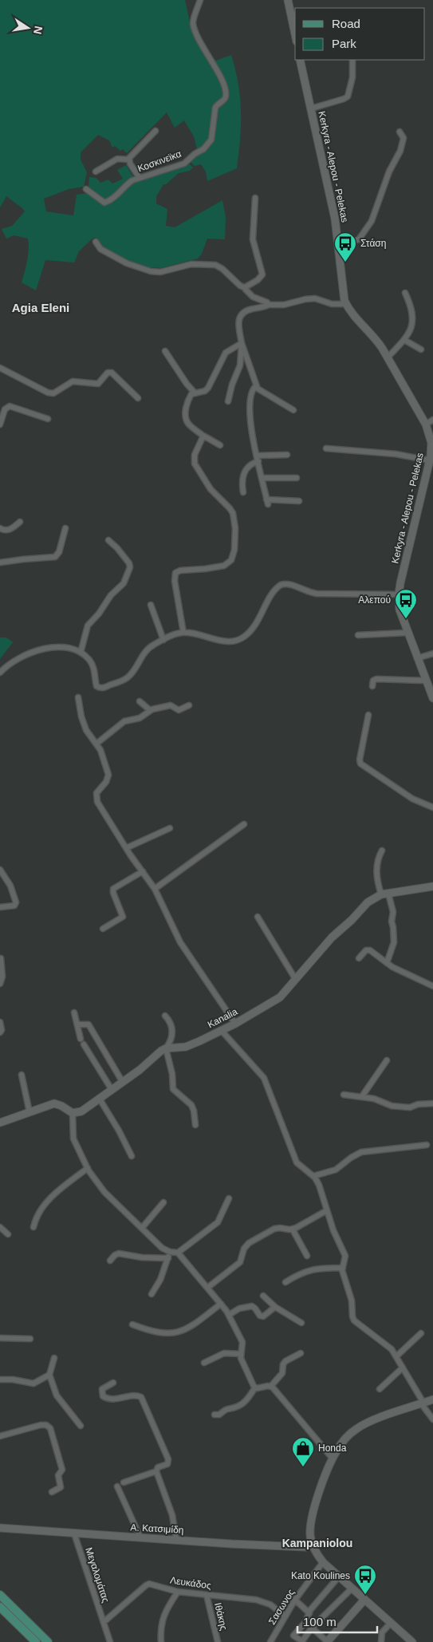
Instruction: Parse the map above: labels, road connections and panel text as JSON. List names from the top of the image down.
{
  "streets": {
    "main road": ["Kerkyra - Alepou - Pelekas", "Kanalia", "Α. Κατσιμίδη"],
    "street": [
      "Κοσκινεϊκα",
      "Μεγαλομάτας",
      "Λευκάδος",
      "Σασωνος",
      "Ιθάκης"
    ]
  },
  "crossings": [
    ["Α. Κατσιμίδη", "Μεγαλομάτας"],
    ["Μεγαλομάτας", "Λευκάδος"],
    ["Λευκάδος", "Σασωνος"],
    ["Λευκάδος", "Ιθάκης"]
  ],
  "districts": ["Agia Eleni", "Kampaniolou"],
  "places": {
    "bus stop": ["Στάση", "Αλεπού", "Kato Koulines"],
    "shop": ["Honda"]
  },
  "legend": ["Road", "Park"],
  "scale_bar": "100 m",
  "north": "right"
}
